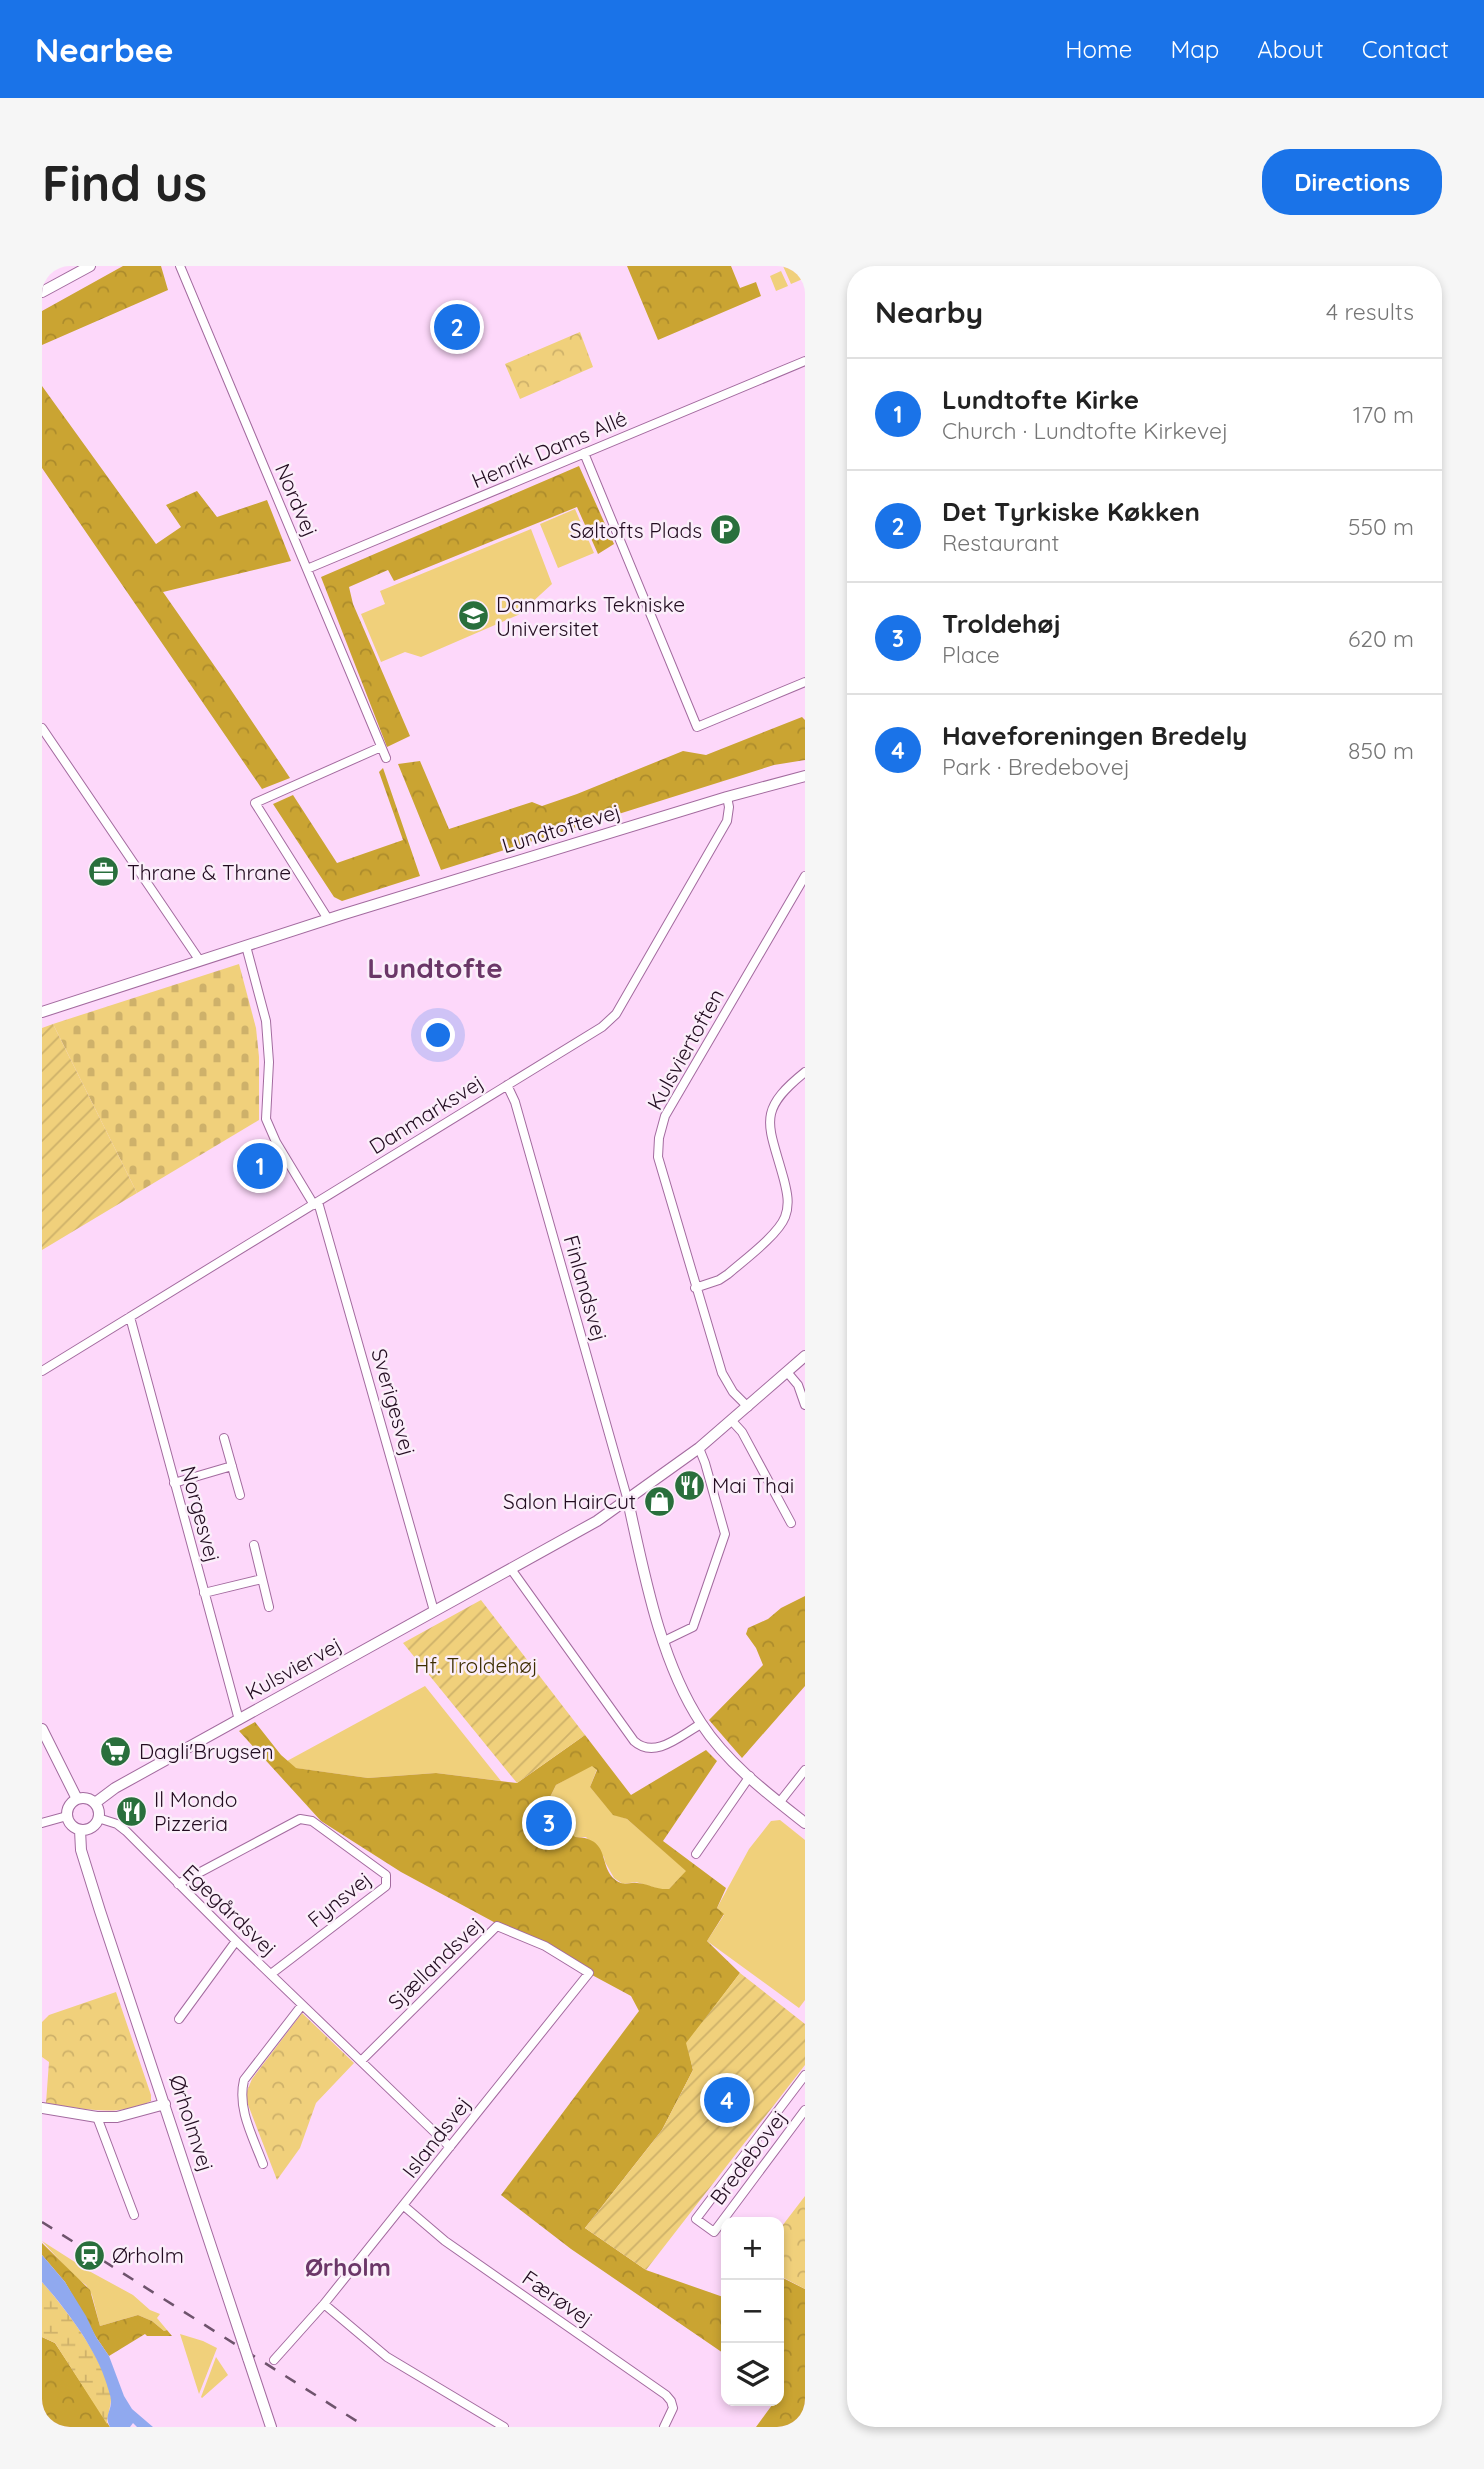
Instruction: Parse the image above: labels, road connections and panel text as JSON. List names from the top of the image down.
{
  "streets": {
    "street": [
      "Henrik Dams Allé",
      "Nordvej",
      "Lundtoftevej",
      "Kulsviertoften",
      "Danmarksvej",
      "Finlandsvej",
      "Sverigesvej",
      "Norgesvej",
      "Kulsviervej",
      "Fynsvej",
      "Egegårdsvej",
      "Sjællandsvej",
      "Ørholmvej",
      "Islandsvej",
      "Bredebovej",
      "Færøvej"
    ]
  },
  "crossings": [
    ["Henrik Dams Allé", "Nordvej"],
    ["Lundtoftevej", "Danmarksvej"],
    ["Lundtoftevej", "Sverigesvej"],
    ["Kulsviertoften", "Kulsviervej"],
    ["Danmarksvej", "Finlandsvej"],
    ["Danmarksvej", "Sverigesvej"],
    ["Danmarksvej", "Norgesvej"],
    ["Finlandsvej", "Kulsviervej"],
    ["Sverigesvej", "Kulsviervej"],
    ["Norgesvej", "Kulsviervej"],
    ["Kulsviervej", "Egegårdsvej"],
    ["Kulsviervej", "Ørholmvej"],
    ["Fynsvej", "Egegårdsvej"],
    ["Egegårdsvej", "Sjællandsvej"],
    ["Egegårdsvej", "Ørholmvej"],
    ["Egegårdsvej", "Islandsvej"],
    ["Sjællandsvej", "Islandsvej"],
    ["Islandsvej", "Færøvej"]
  ],
  "districts": ["Lundtofte", "Ørholm"],
  "parks": ["Hf. Troldehøj"],
  "places": {
    "parking": ["Søltofts Plads"],
    "school or university": ["Danmarks Tekniske Universitet"],
    "office": ["Thrane & Thrane"],
    "restaurant": ["Mai Thai", "Il Mondo Pizzeria"],
    "shop": ["Salon HairCut"],
    "supermarket": ["Dagli'Brugsen"],
    "station": ["Ørholm"]
  },
  "page": {
    "header": "Nearbee",
    "nav": [
      "Home",
      "Map",
      "About",
      "Contact"
    ],
    "buttons": "Directions",
    "title": "Find us",
    "heading": ["Nearby", "4 results"],
    "pins": [
      "2",
      "1",
      "3",
      "4"
    ],
    "list": [
      {
        "mark": "1",
        "name": "Lundtofte Kirke",
        "note": "Church · Lundtofte Kirkevej",
        "value": "170 m"
      },
      {
        "mark": "2",
        "name": "Det Tyrkiske Køkken",
        "note": "Restaurant",
        "value": "550 m"
      },
      {
        "mark": "3",
        "name": "Troldehøj",
        "note": "Place",
        "value": "620 m"
      },
      {
        "mark": "4",
        "name": "Haveforeningen Bredely",
        "note": "Park · Bredebovej",
        "value": "850 m"
      }
    ],
    "map_buttons": ["+", "−"]
  }
}
